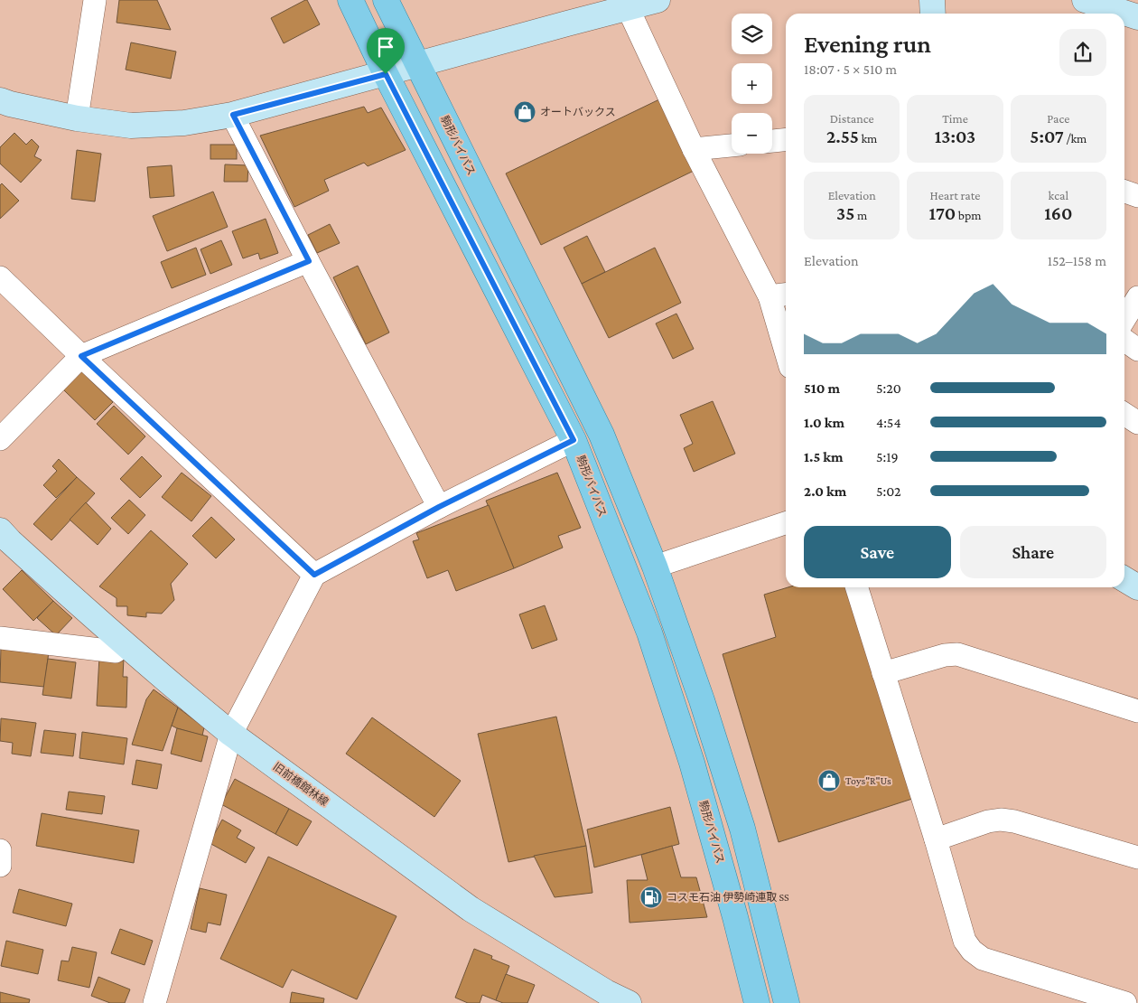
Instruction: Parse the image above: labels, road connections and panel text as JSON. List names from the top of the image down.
{
  "streets": {
    "main road": ["駒形バイパス"],
    "street": ["旧前橋館林線"]
  },
  "places": {
    "shop": ["オートバックス", "Toys\"R\"Us"],
    "fuel station": ["コスモ石油 伊勢崎連取 SS"]
  },
  "page": {
    "map_buttons": ["+", "−"],
    "heading": ["Evening run", "18:07 · 5 × 510 m"],
    "stats": [
      ["Distance", "2.55 km"],
      ["Time", "13:03"],
      ["Pace", "5:07 /km"],
      ["Elevation", "35 m"],
      ["Heart rate", "170 bpm"],
      ["kcal", "160"]
    ],
    "chart": ["Elevation", "152–158 m"],
    "list": [
      {
        "name": "510 m",
        "note": "5:20"
      },
      {
        "name": "1.0 km",
        "note": "4:54"
      },
      {
        "name": "1.5 km",
        "note": "5:19"
      },
      {
        "name": "2.0 km",
        "note": "5:02"
      }
    ],
    "buttons": ["Save", "Share"]
  }
}
